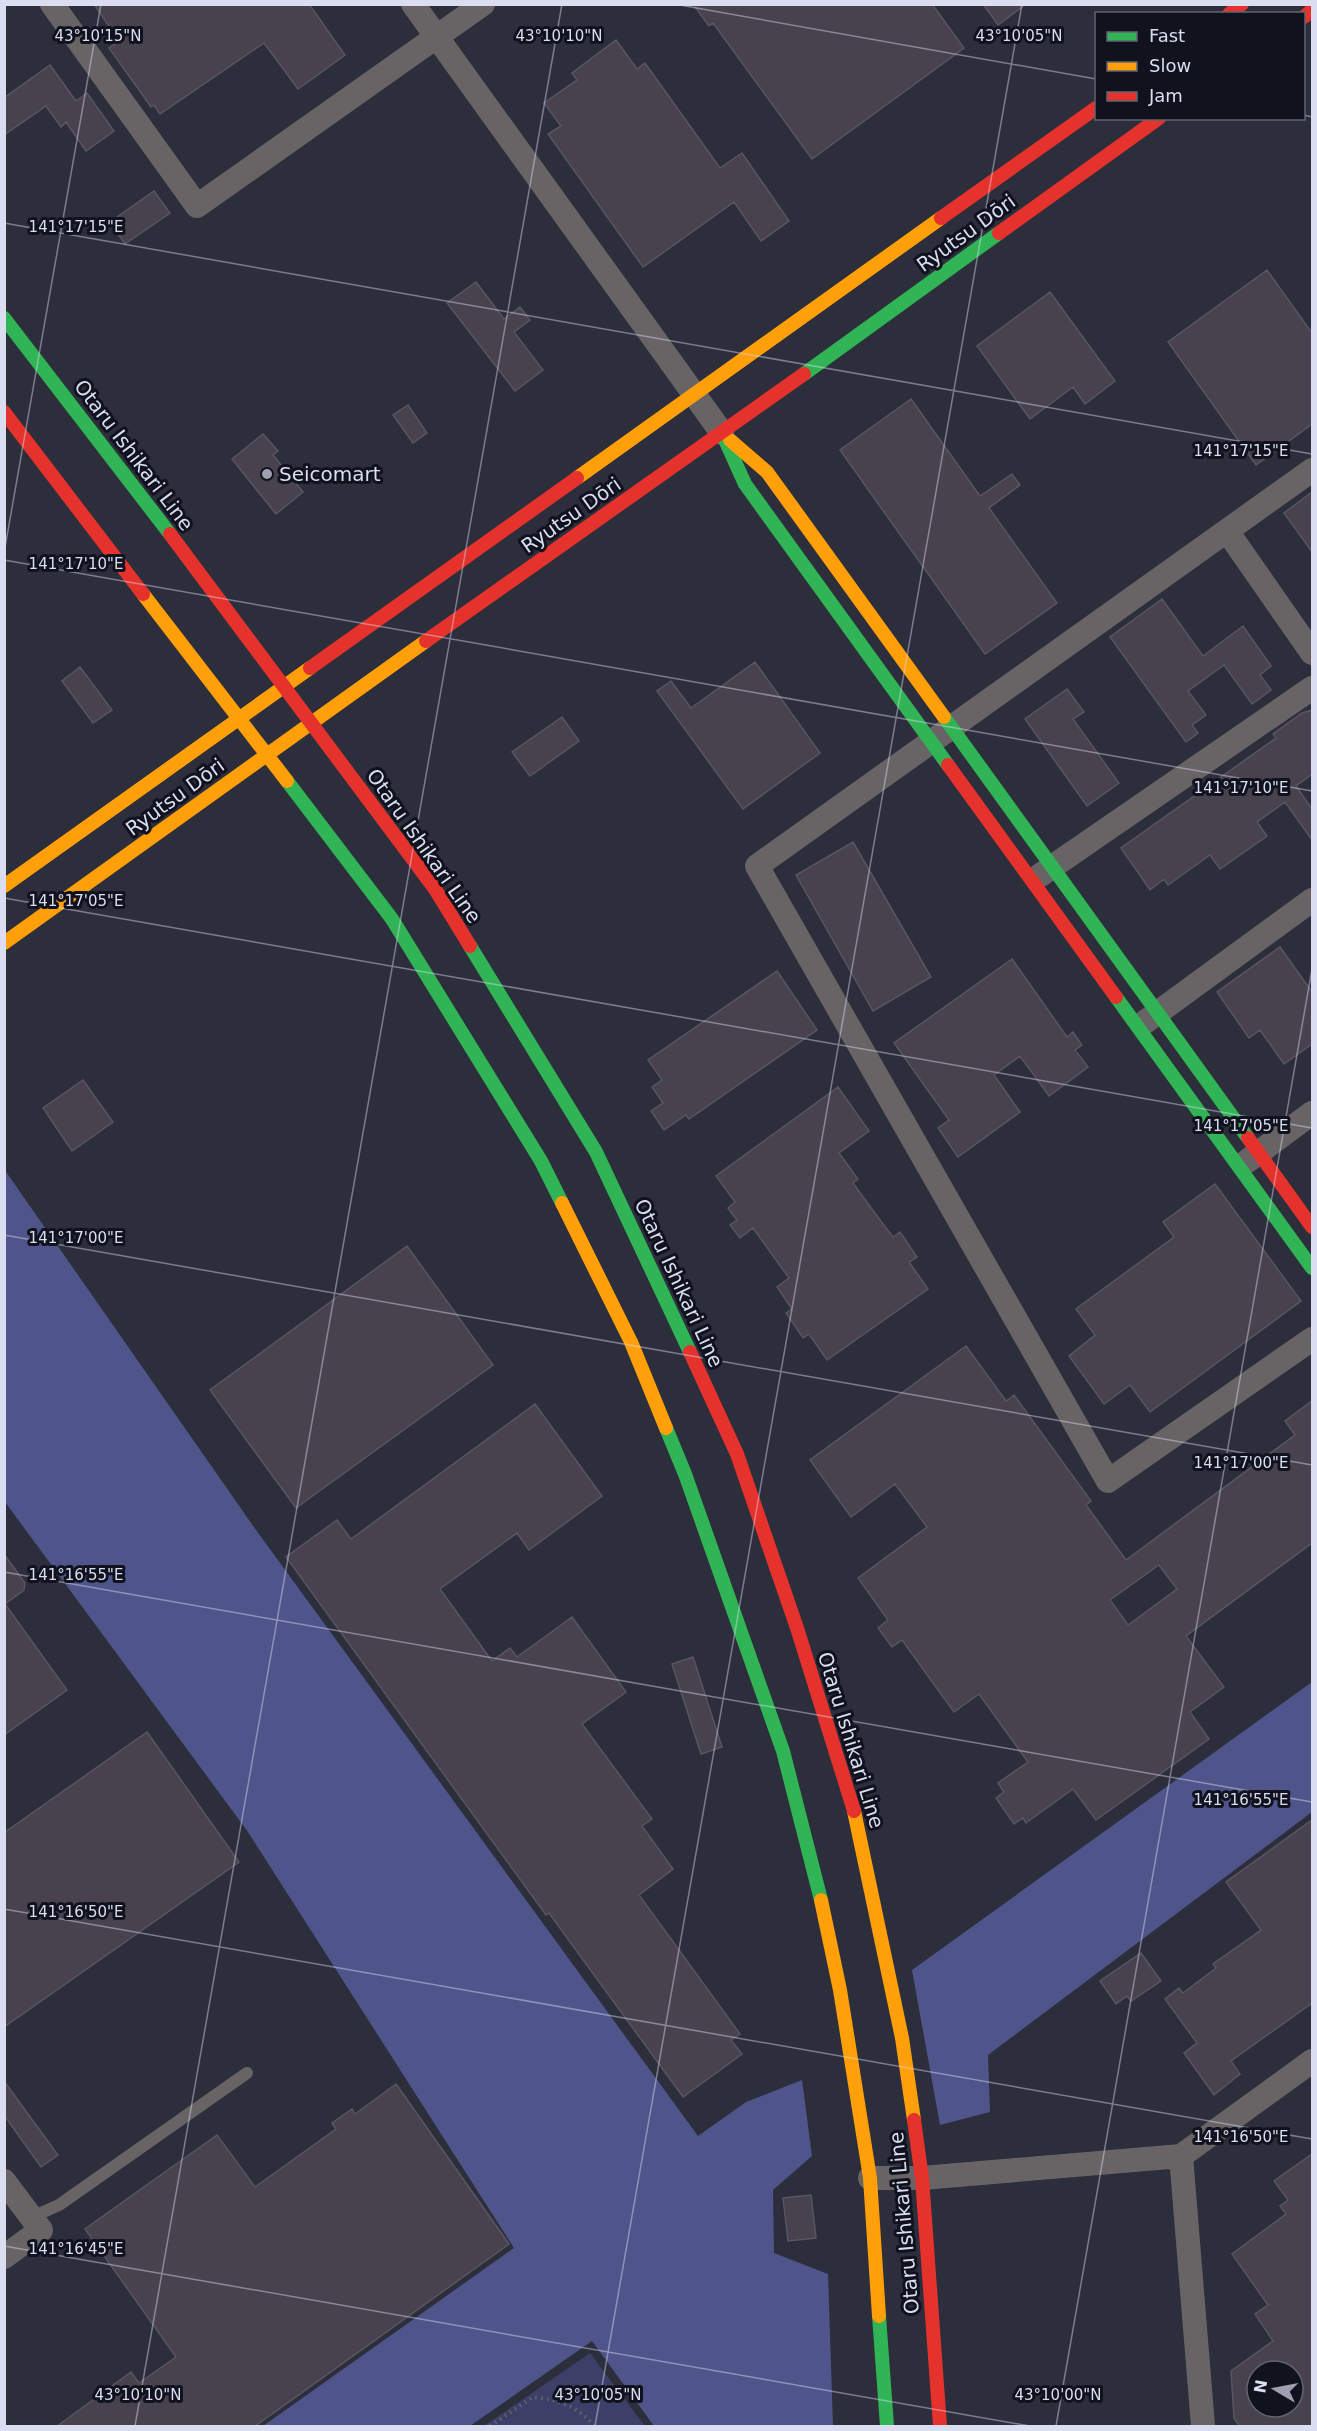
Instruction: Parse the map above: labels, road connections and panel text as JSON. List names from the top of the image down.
{
  "streets": {
    "street": ["Ryutsu Dōri", "Otaru Ishikari Line"]
  },
  "crossings": [
    ["Ryutsu Dōri", "Otaru Ishikari Line"]
  ],
  "places": ["Seicomart"],
  "legend": ["Fast", "Slow", "Jam"],
  "north": "left",
  "coordinates": [
    "43°10'15\"N",
    "43°10'10\"N",
    "43°10'05\"N",
    "141°17'15\"E",
    "141°17'10\"E",
    "141°17'05\"E",
    "141°17'00\"E",
    "141°16'55\"E",
    "141°16'50\"E",
    "141°16'45\"E",
    "43°10'00\"N"
  ]
}
